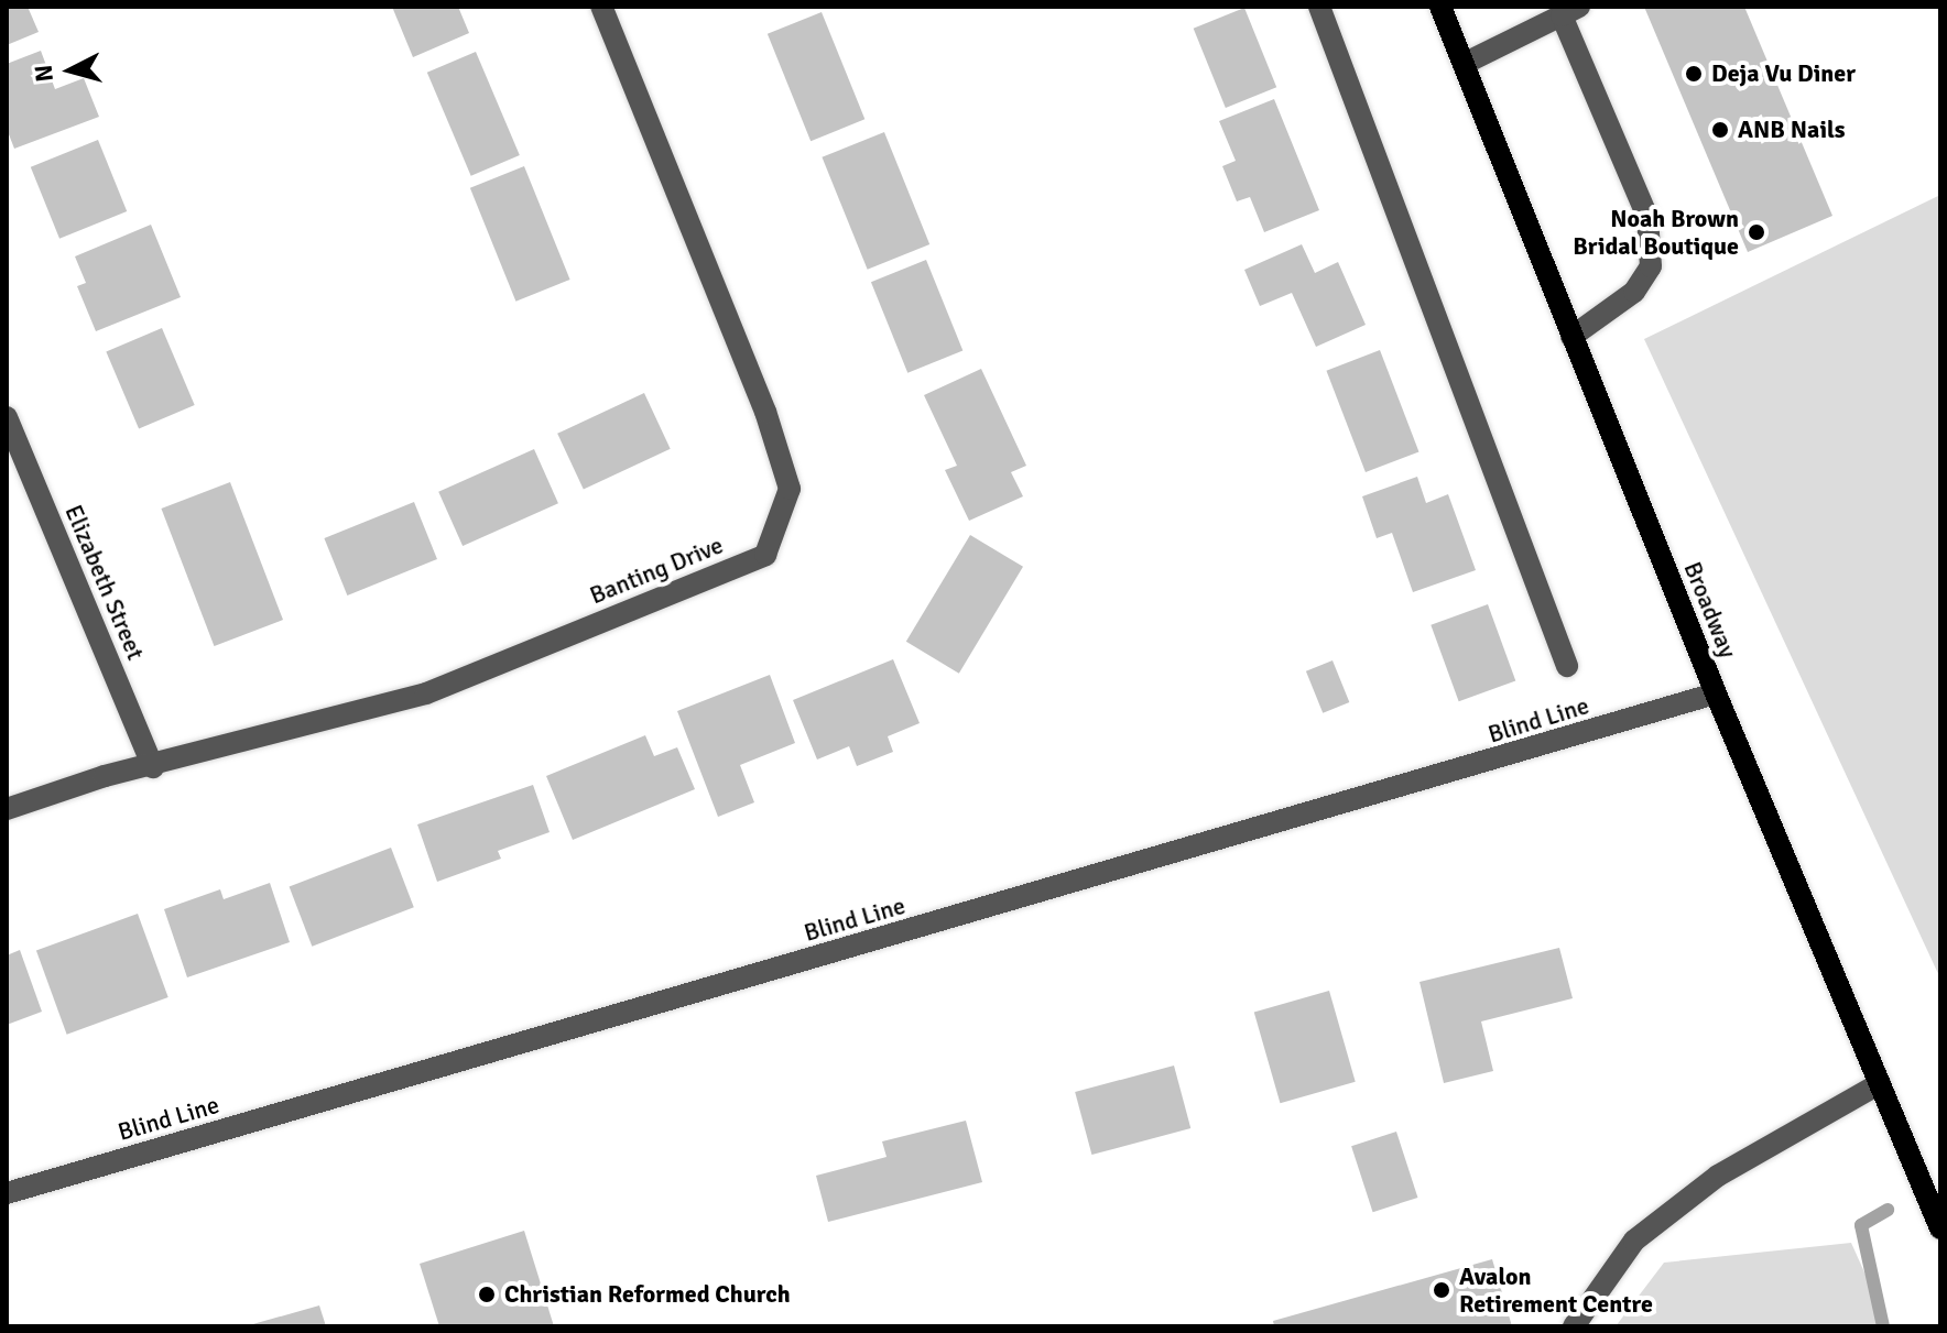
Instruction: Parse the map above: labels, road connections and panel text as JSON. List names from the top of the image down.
{
  "streets": {
    "main road": ["Broadway"],
    "street": ["Banting Drive", "Elizabeth Street", "Blind Line"]
  },
  "crossings": [
    ["Banting Drive", "Elizabeth Street"],
    ["Broadway", "Blind Line"]
  ],
  "places": [
    "Deja Vu Diner",
    "ANB Nails",
    "Noah Brown Bridal Boutique",
    "Avalon Retirement Centre",
    "Christian Reformed Church"
  ],
  "north": "left"
}
